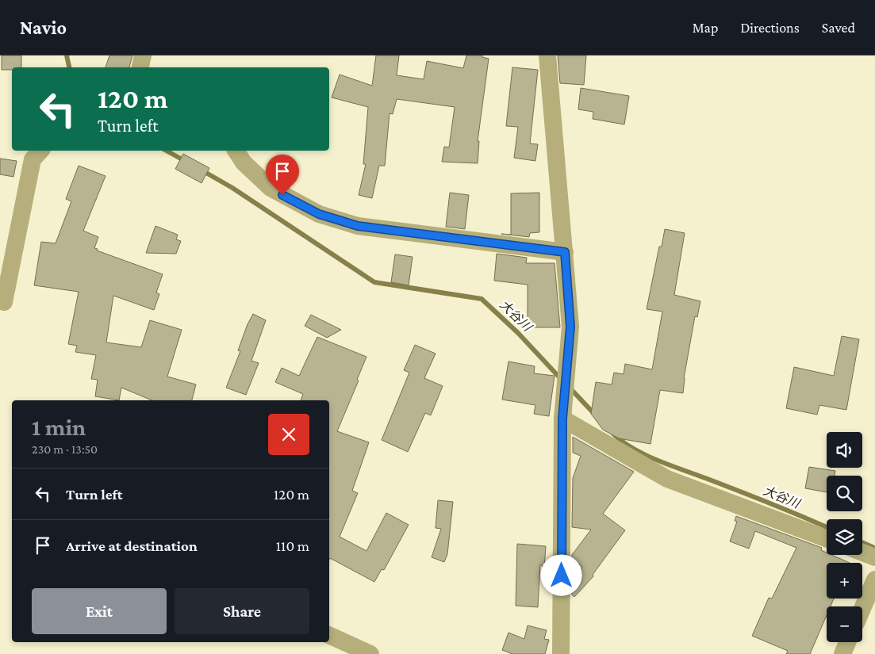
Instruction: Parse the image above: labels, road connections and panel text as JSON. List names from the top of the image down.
{
  "water": ["大谷川"],
  "page": {
    "header": "Navio",
    "nav": ["Map", "Directions", "Saved"],
    "turn": ["120 m", "Turn left"],
    "heading": ["1 min", "230 m · 13:50"],
    "map_buttons": ["+", "−"],
    "list": [
      {
        "name": "Turn left",
        "value": "120 m"
      },
      {
        "name": "Arrive at destination",
        "value": "110 m"
      }
    ],
    "buttons": ["Exit", "Share"]
  }
}
